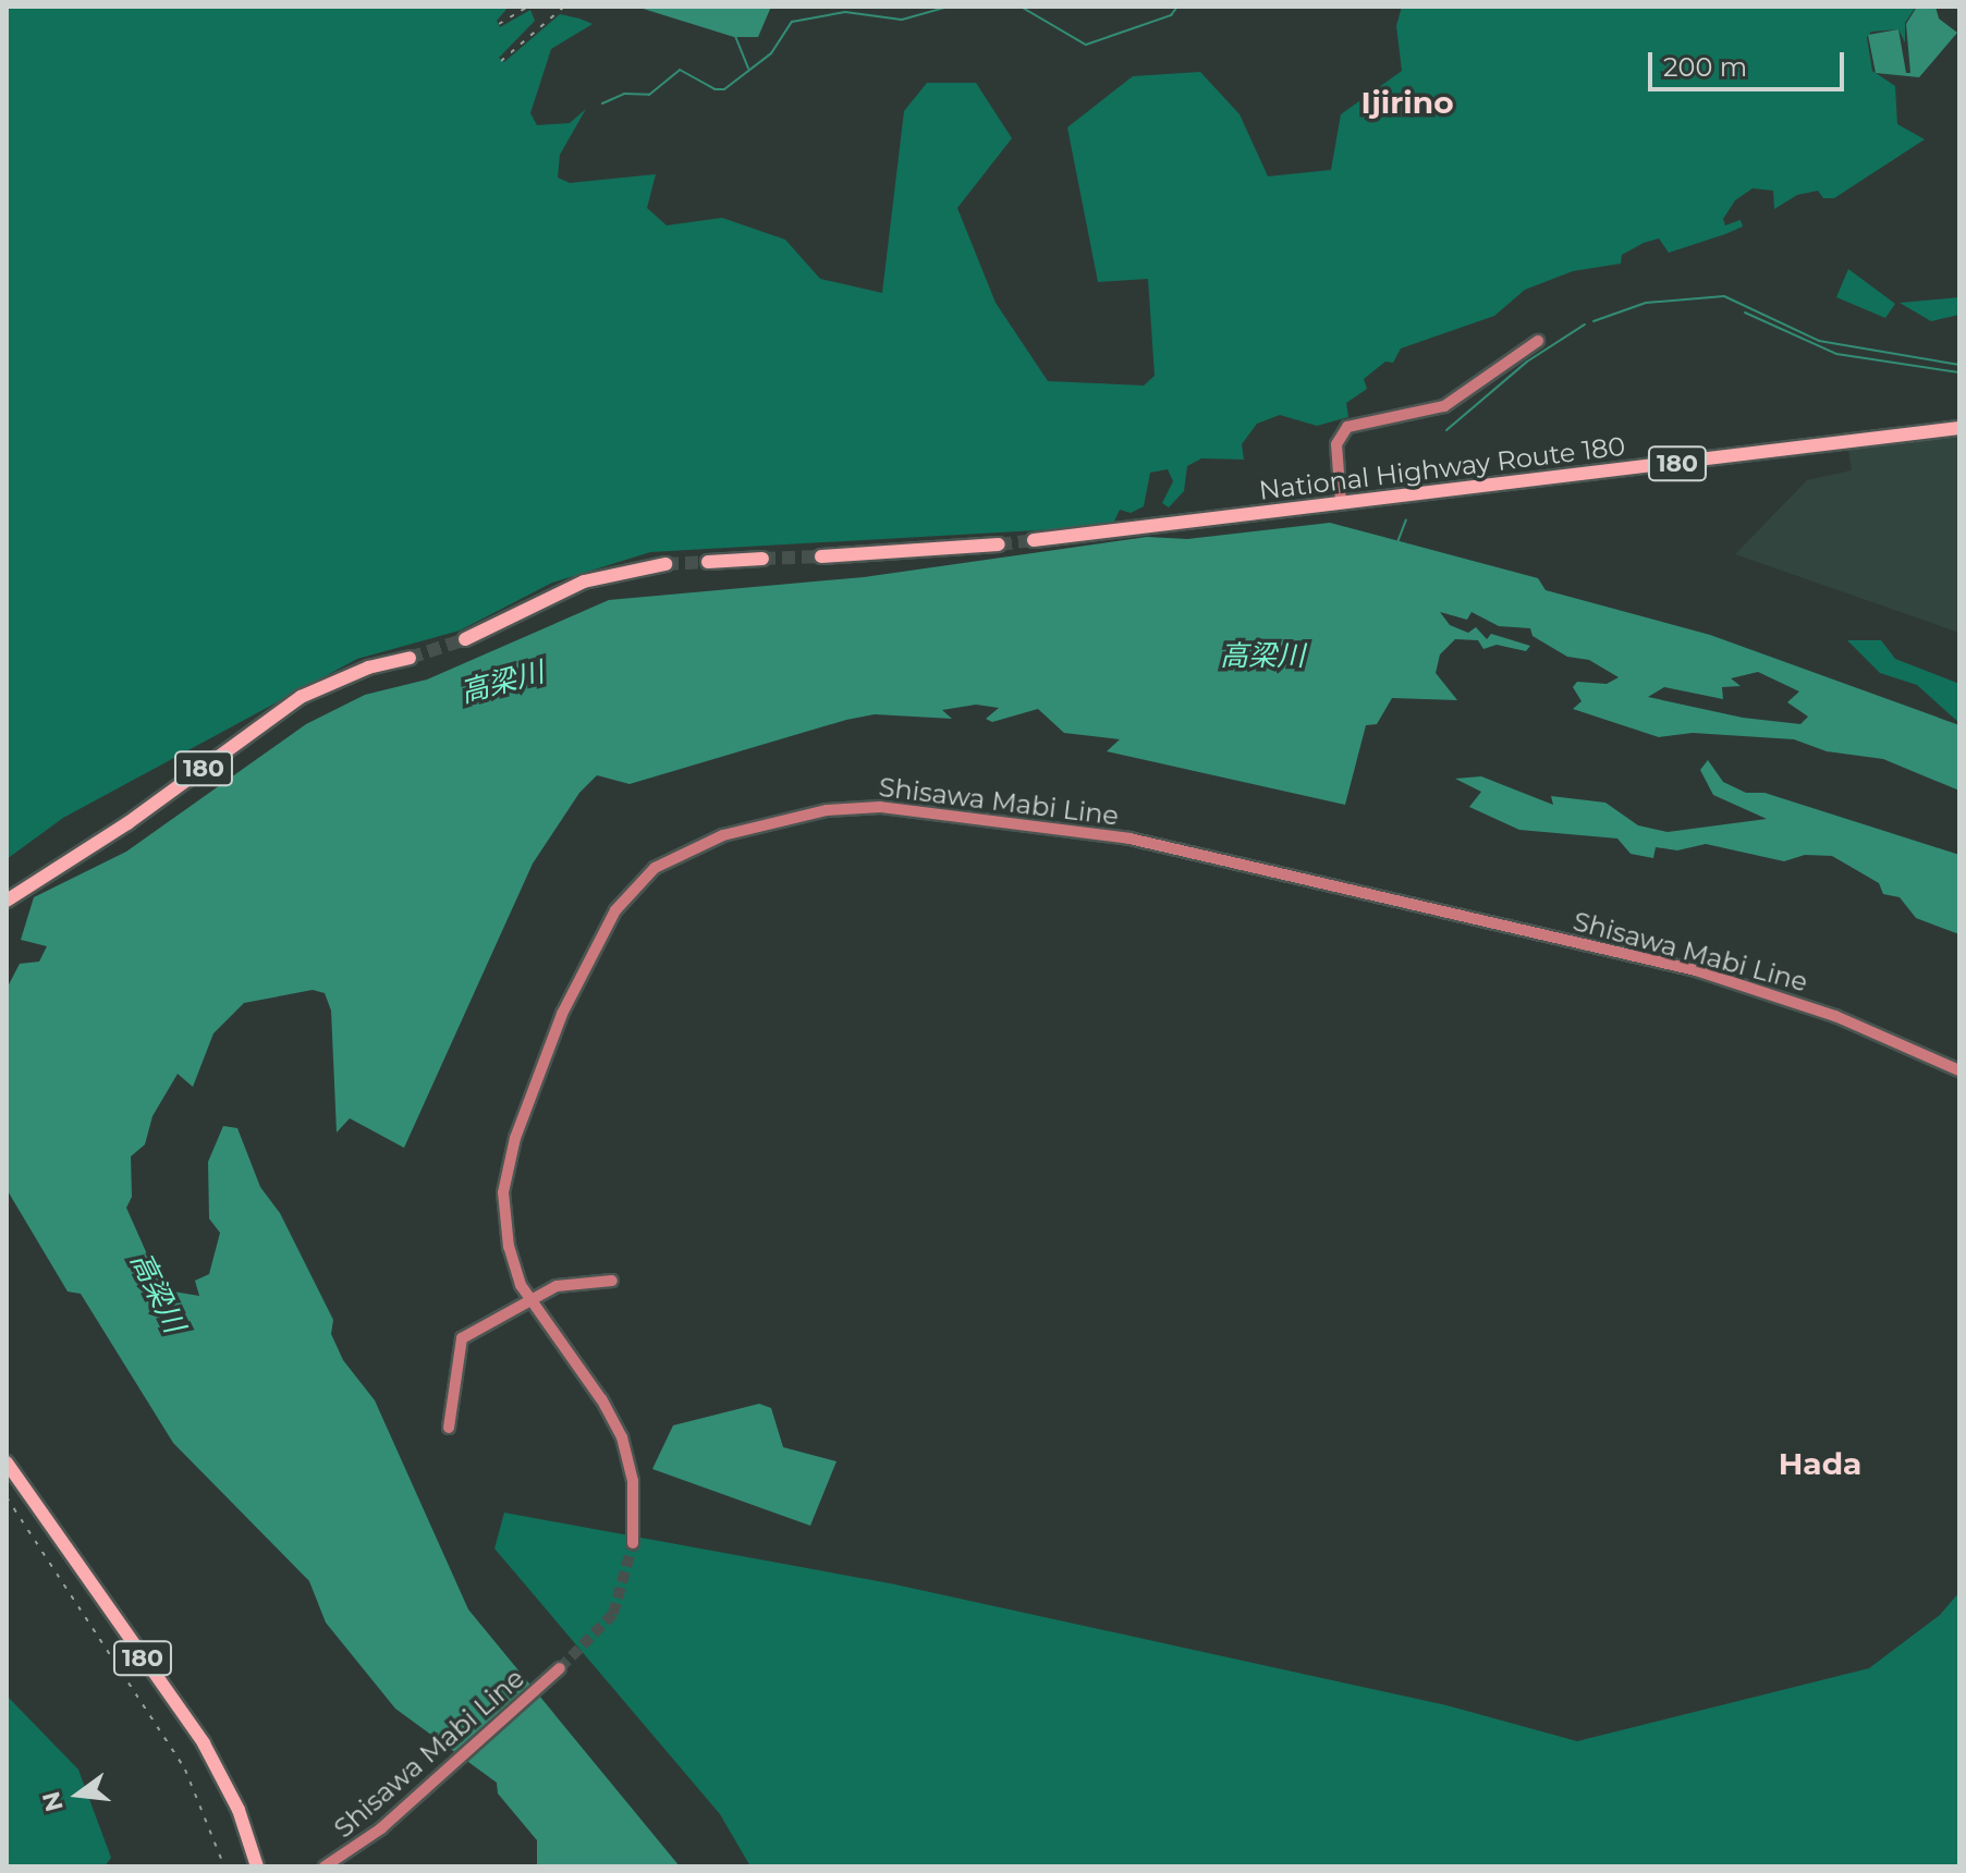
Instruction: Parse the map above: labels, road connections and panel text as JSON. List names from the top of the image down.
{
  "streets": {
    "highway": ["180", "National Highway Route 180"],
    "main road": ["Shisawa Mabi Line"]
  },
  "districts": ["Ijirino", "Hada"],
  "water": ["高梁川"],
  "scale_bar": "200 m",
  "north": "left"
}
